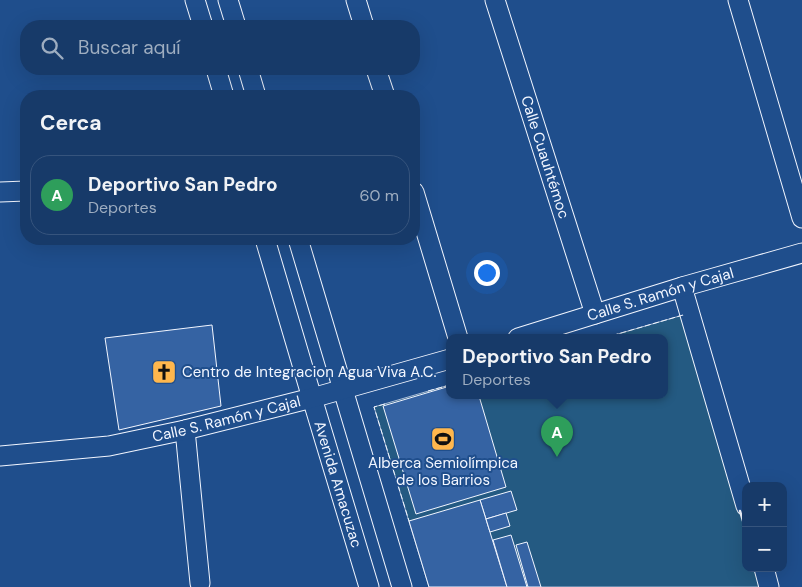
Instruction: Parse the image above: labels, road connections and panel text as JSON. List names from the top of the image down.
{
  "streets": {
    "street": ["Calle Cuauhtémoc", "Calle S. Ramón y Cajal", "Avenida Amacuzac"]
  },
  "crossings": [
    ["Calle Cuauhtémoc", "Calle S. Ramón y Cajal"],
    ["Calle S. Ramón y Cajal", "Avenida Amacuzac"]
  ],
  "places": {
    "church": ["Centro de Integracion Agua Viva A.C."],
    "sports": ["Alberca Semiolímpica de los Barrios"]
  },
  "page": {
    "search": "Buscar aquí",
    "heading": "Cerca",
    "list": [
      {
        "mark": "A",
        "name": "Deportivo San Pedro",
        "note": "Deportes",
        "value": "60 m"
      }
    ],
    "popup": ["Deportivo San Pedro", "Deportes"],
    "pins": "A",
    "map_buttons": ["+", "−"]
  }
}
